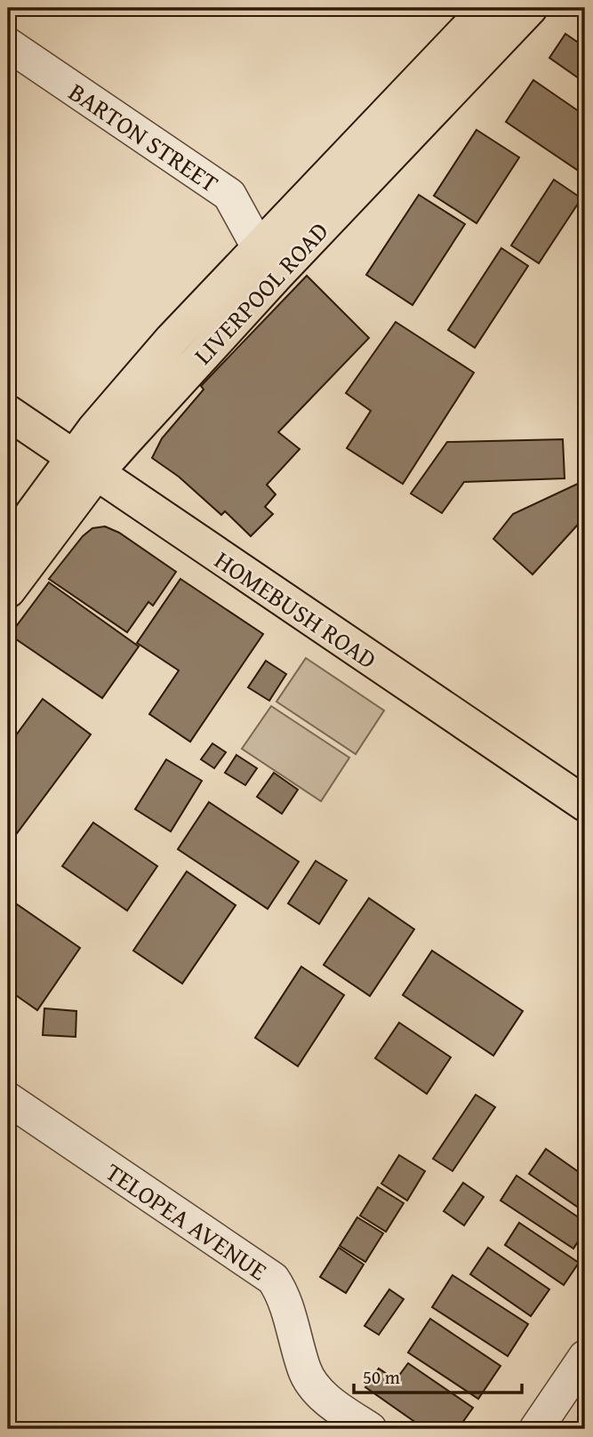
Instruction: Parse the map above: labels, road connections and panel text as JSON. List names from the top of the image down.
{
  "streets": {
    "main road": ["LIVERPOOL ROAD", "HOMEBUSH ROAD"],
    "street": ["BARTON STREET", "TELOPEA AVENUE"]
  },
  "crossings": [
    ["BARTON STREET", "LIVERPOOL ROAD"],
    ["LIVERPOOL ROAD", "HOMEBUSH ROAD"]
  ],
  "scale_bar": "50 m"
}
